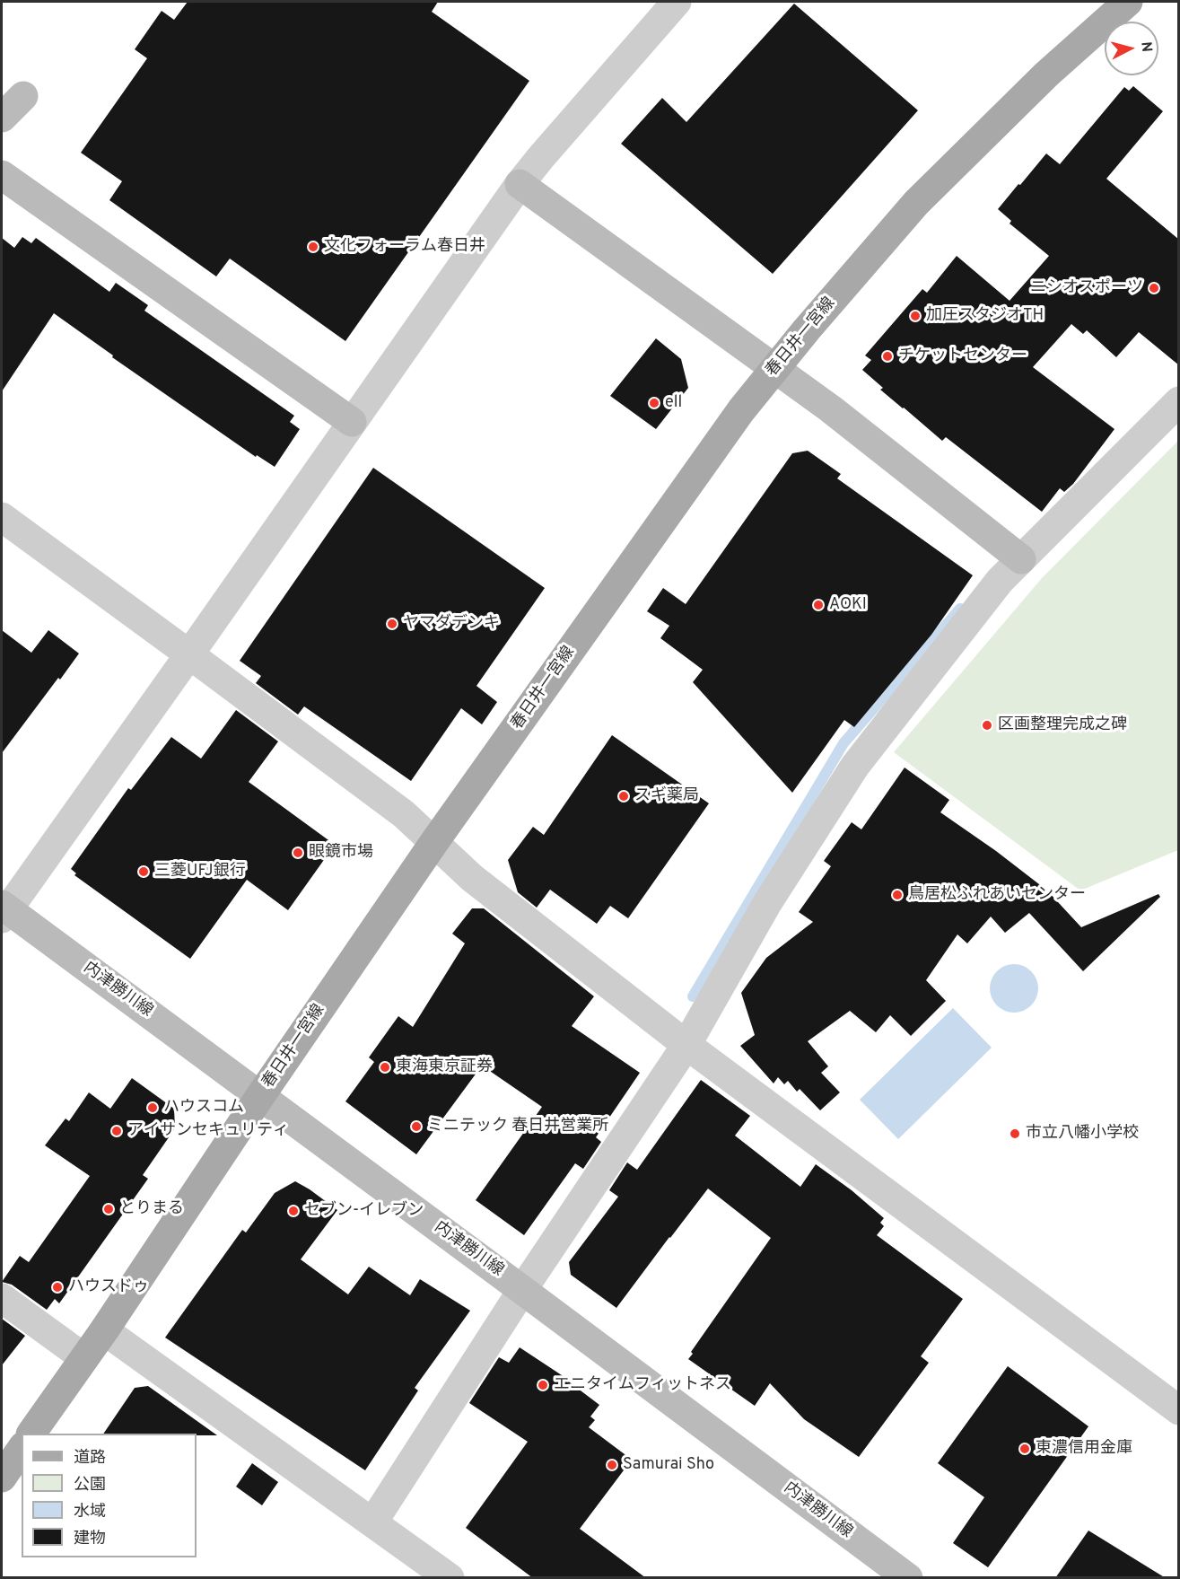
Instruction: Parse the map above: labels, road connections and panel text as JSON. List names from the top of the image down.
{
  "streets": {
    "main road": ["春日井一宮線", "内津勝川線"]
  },
  "crossings": [
    ["春日井一宮線", "内津勝川線"]
  ],
  "places": [
    "文化フォーラム春日井",
    "ニシオスポーツ",
    "加圧スタジオTH",
    "チケットセンター",
    "ell",
    "AOKI",
    "ヤマダデンキ",
    "区画整理完成之碑",
    "スギ薬局",
    "眼鏡市場",
    "三菱UFJ銀行",
    "鳥居松ふれあいセンター",
    "東海東京証券",
    "ハウスコム",
    "ミニテック 春日井営業所",
    "アイサンセキュリティ",
    "市立八幡小学校",
    "とりまる",
    "セブン-イレブン",
    "ハウスドゥ",
    "エニタイムフィットネス",
    "東濃信用金庫",
    "Samurai Sho"
  ],
  "legend": [
    "道路",
    "公園",
    "水域",
    "建物"
  ],
  "north": "right"
}
